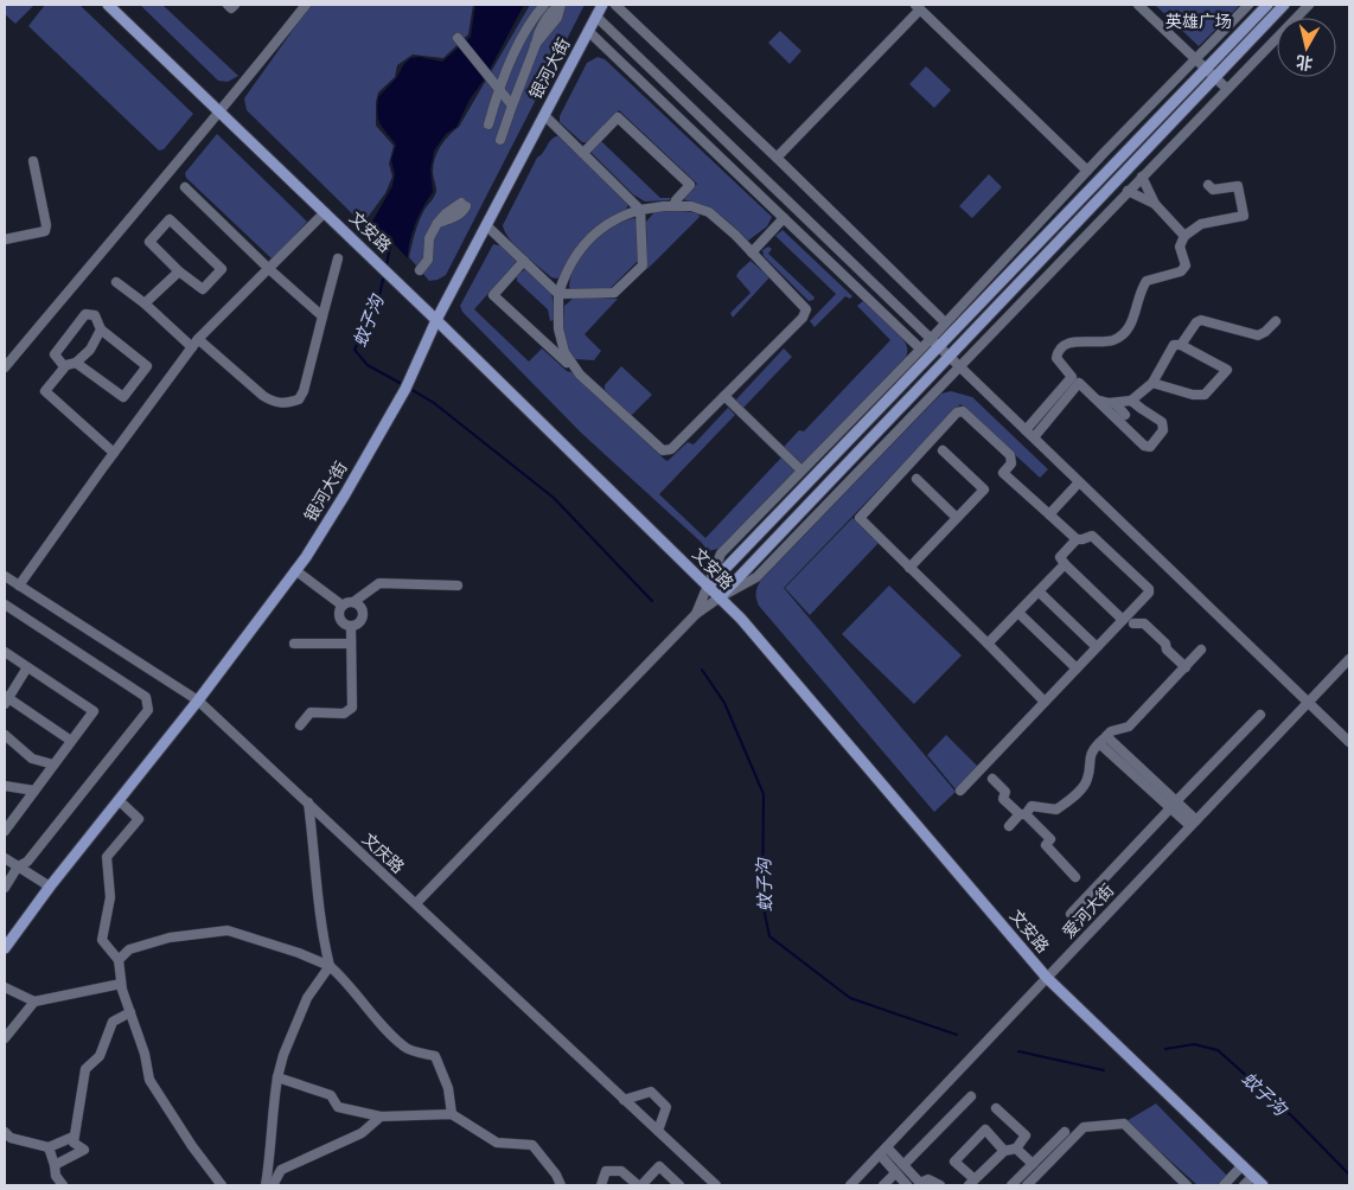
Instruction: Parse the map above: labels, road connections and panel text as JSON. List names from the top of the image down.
{
  "streets": {
    "main road": ["银河大街", "文安路"],
    "street": ["文庆路", "爱河大街"]
  },
  "crossings": [
    ["银河大街", "文安路"],
    ["银河大街", "文庆路"],
    ["文安路", "爱河大街"]
  ],
  "water": ["蚊子沟"],
  "parks": ["英雄广场"],
  "north": "bottom"
}
